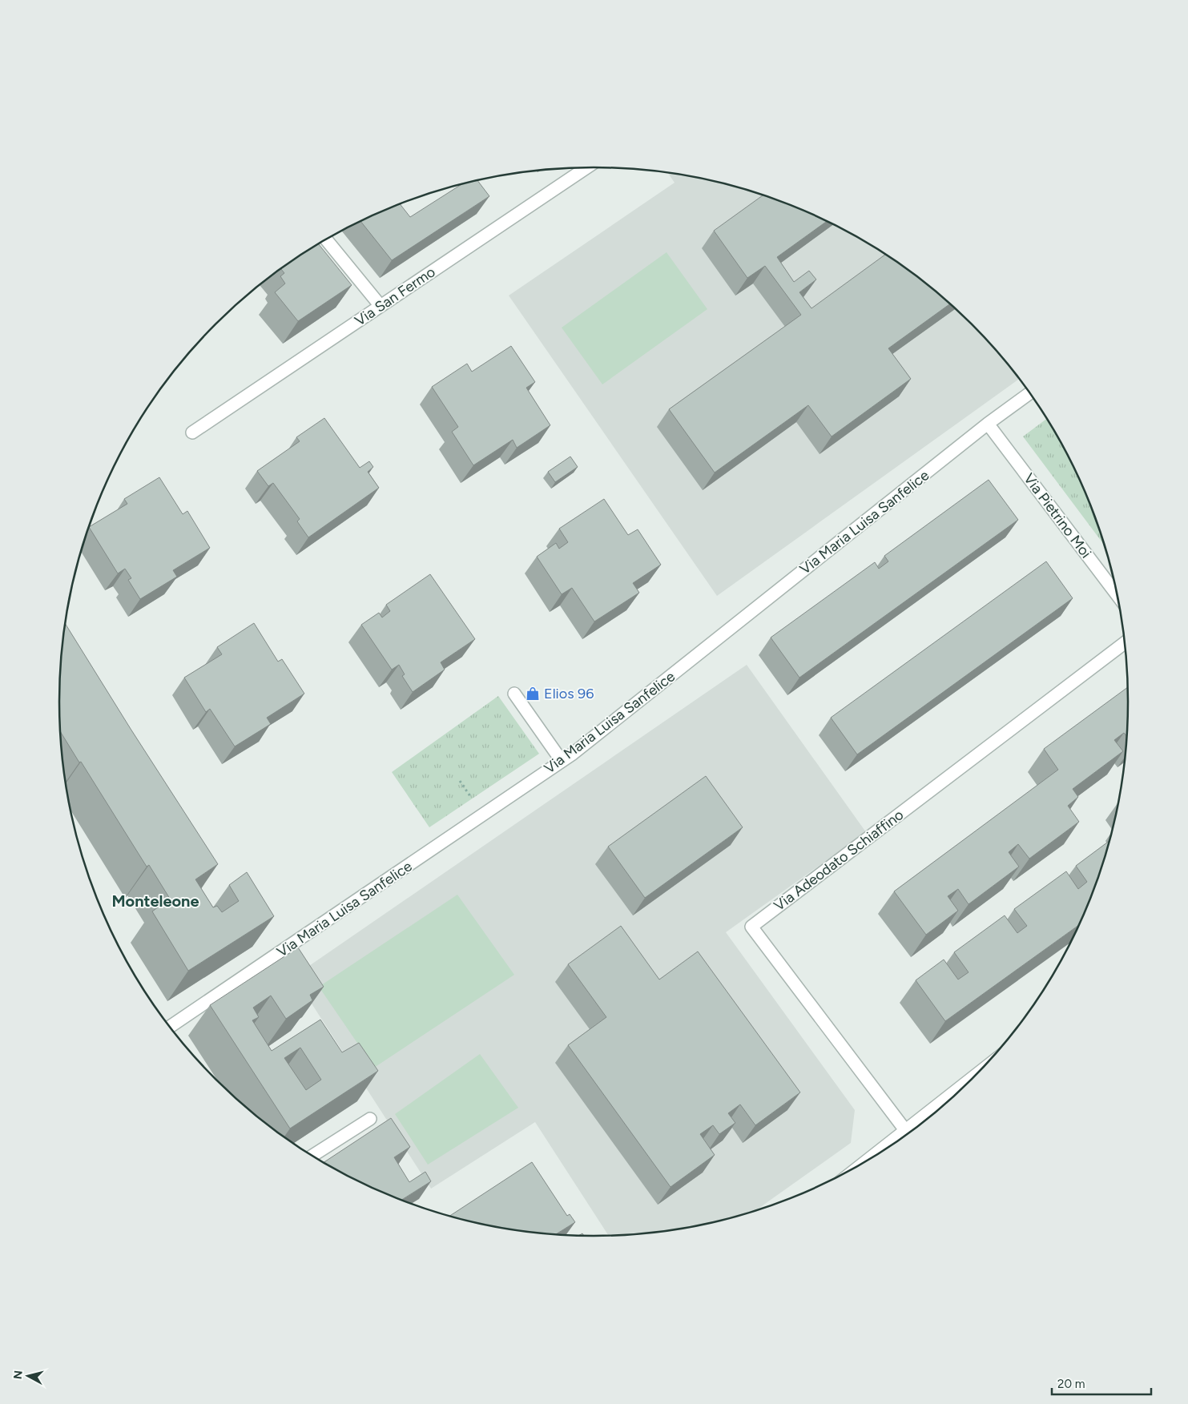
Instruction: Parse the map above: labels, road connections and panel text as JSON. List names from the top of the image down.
{
  "streets": {
    "street": [
      "Via San Fermo",
      "Via Pietrino Moi",
      "Via Maria Luisa Sanfelice",
      "Via Adeodato Schiaffino"
    ]
  },
  "crossings": [
    ["Via Pietrino Moi", "Via Maria Luisa Sanfelice"]
  ],
  "districts": ["Monteleone"],
  "places": {
    "shop": ["Elios 96"]
  },
  "scale_bar": "20 m",
  "north": "left"
}
